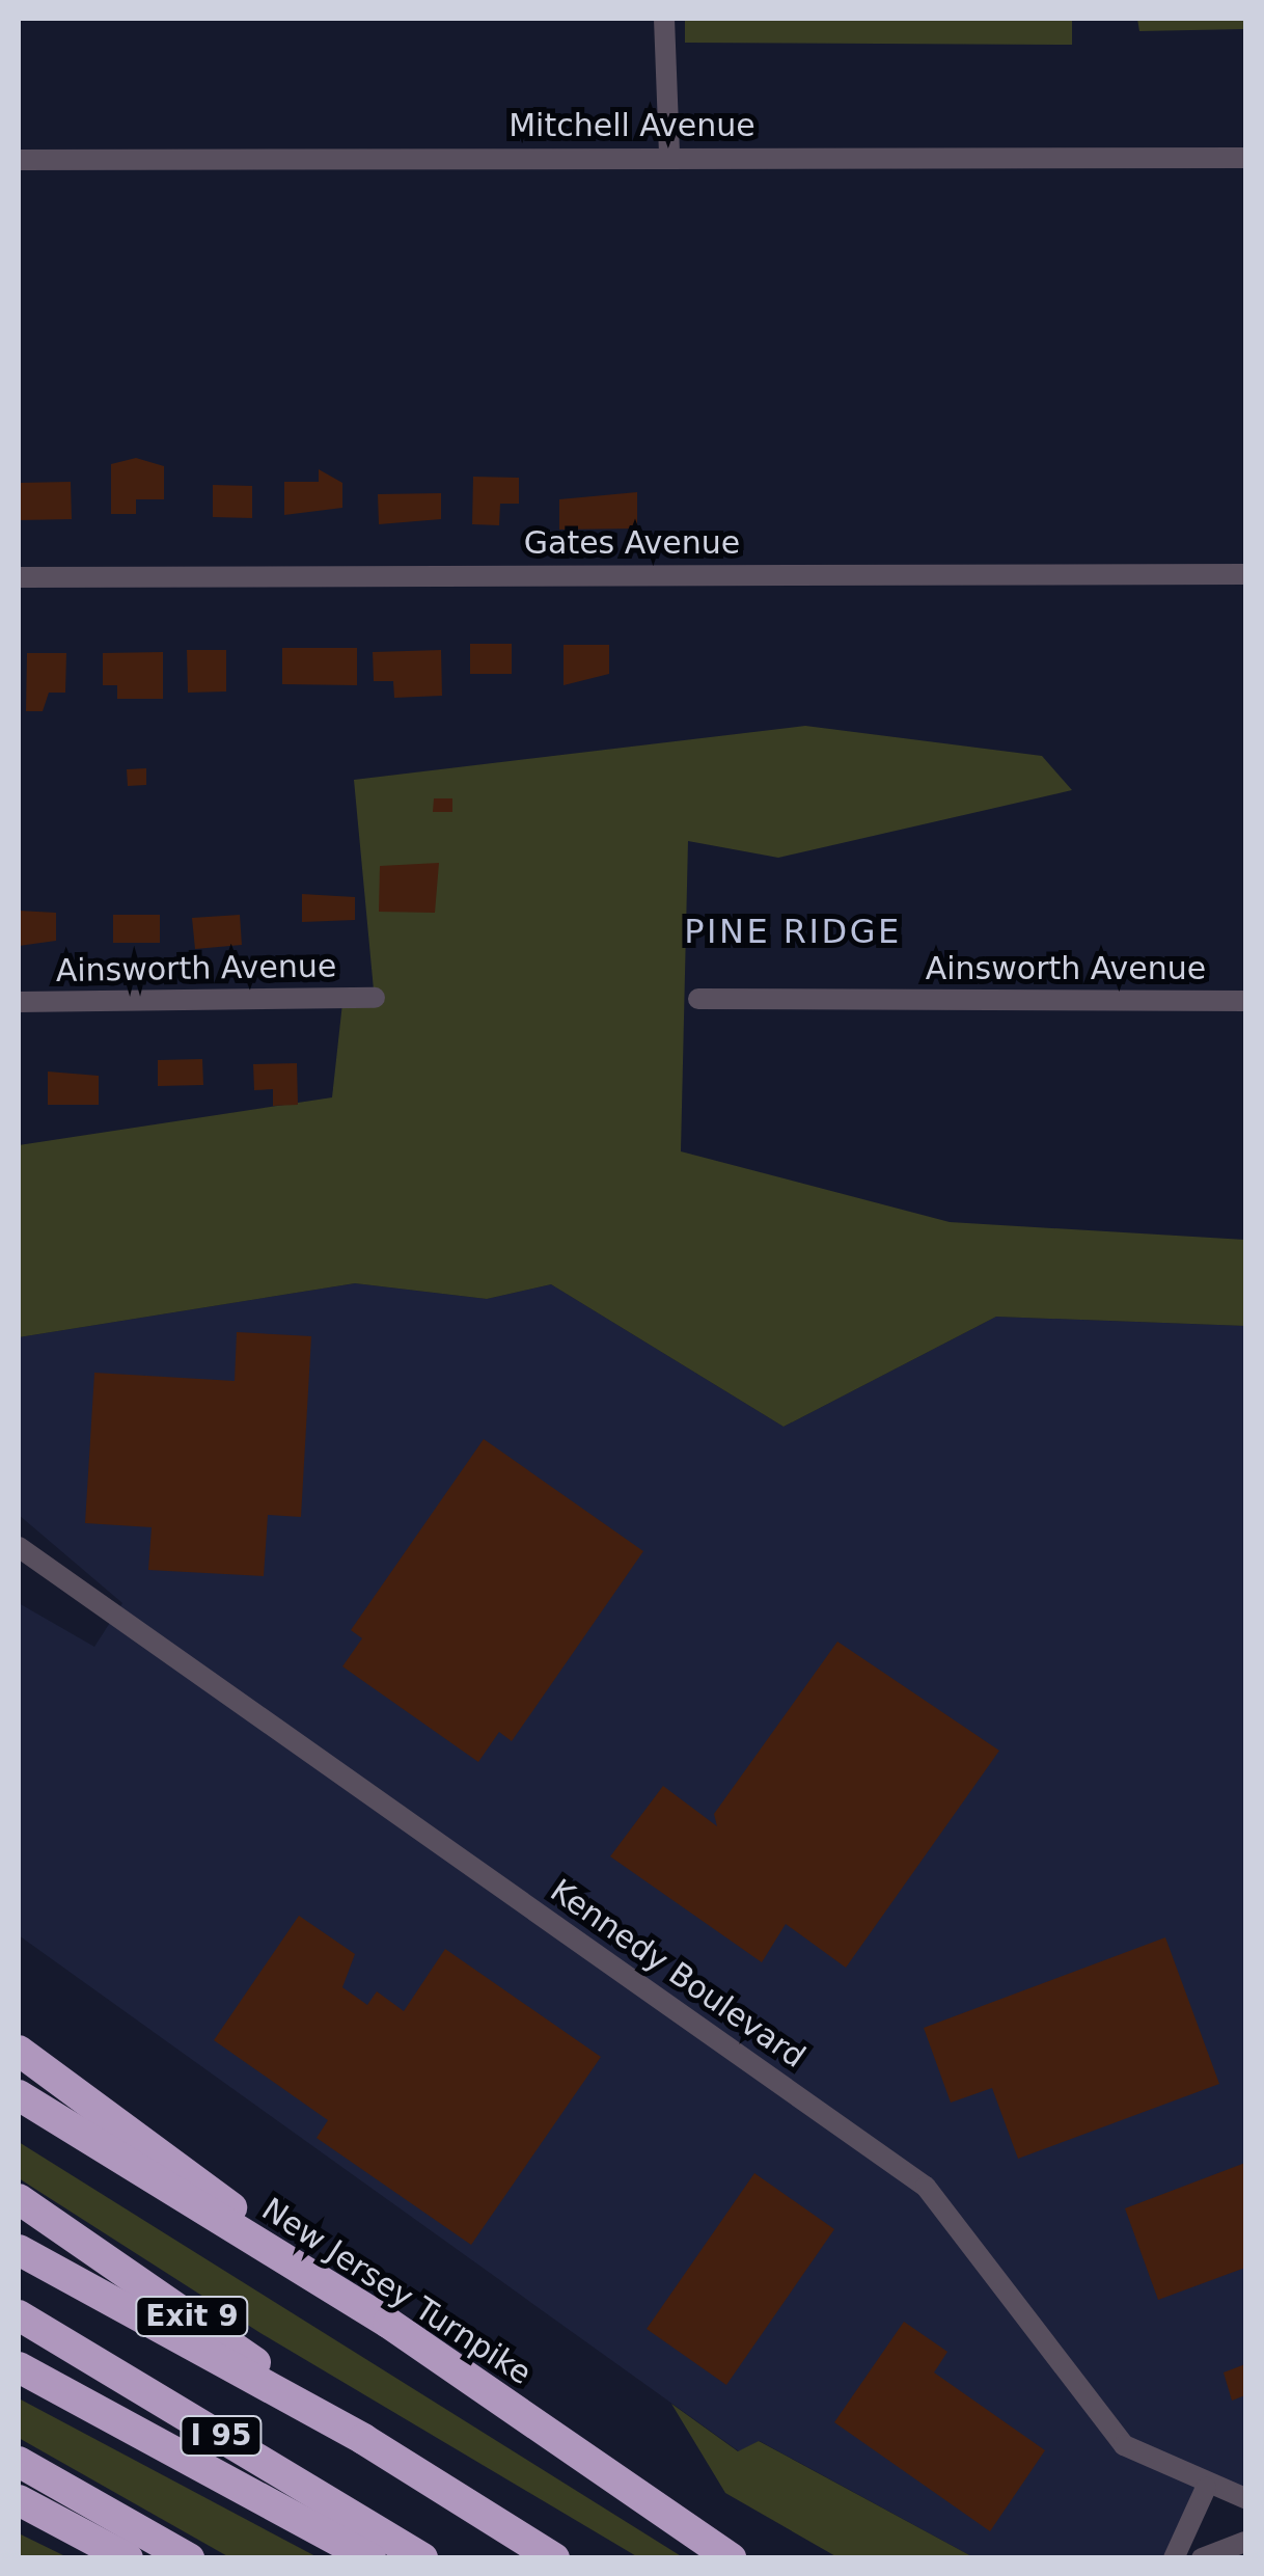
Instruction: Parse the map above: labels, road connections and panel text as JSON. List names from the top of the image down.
{
  "streets": {
    "highway": ["New Jersey Turnpike", "Exit 9", "I 95"],
    "street": [
      "Mitchell Avenue",
      "Gates Avenue",
      "Ainsworth Avenue",
      "Kennedy Boulevard"
    ]
  },
  "crossings": [
    ["Exit 9", "I 95"]
  ],
  "districts": ["PINE RIDGE"]
}
